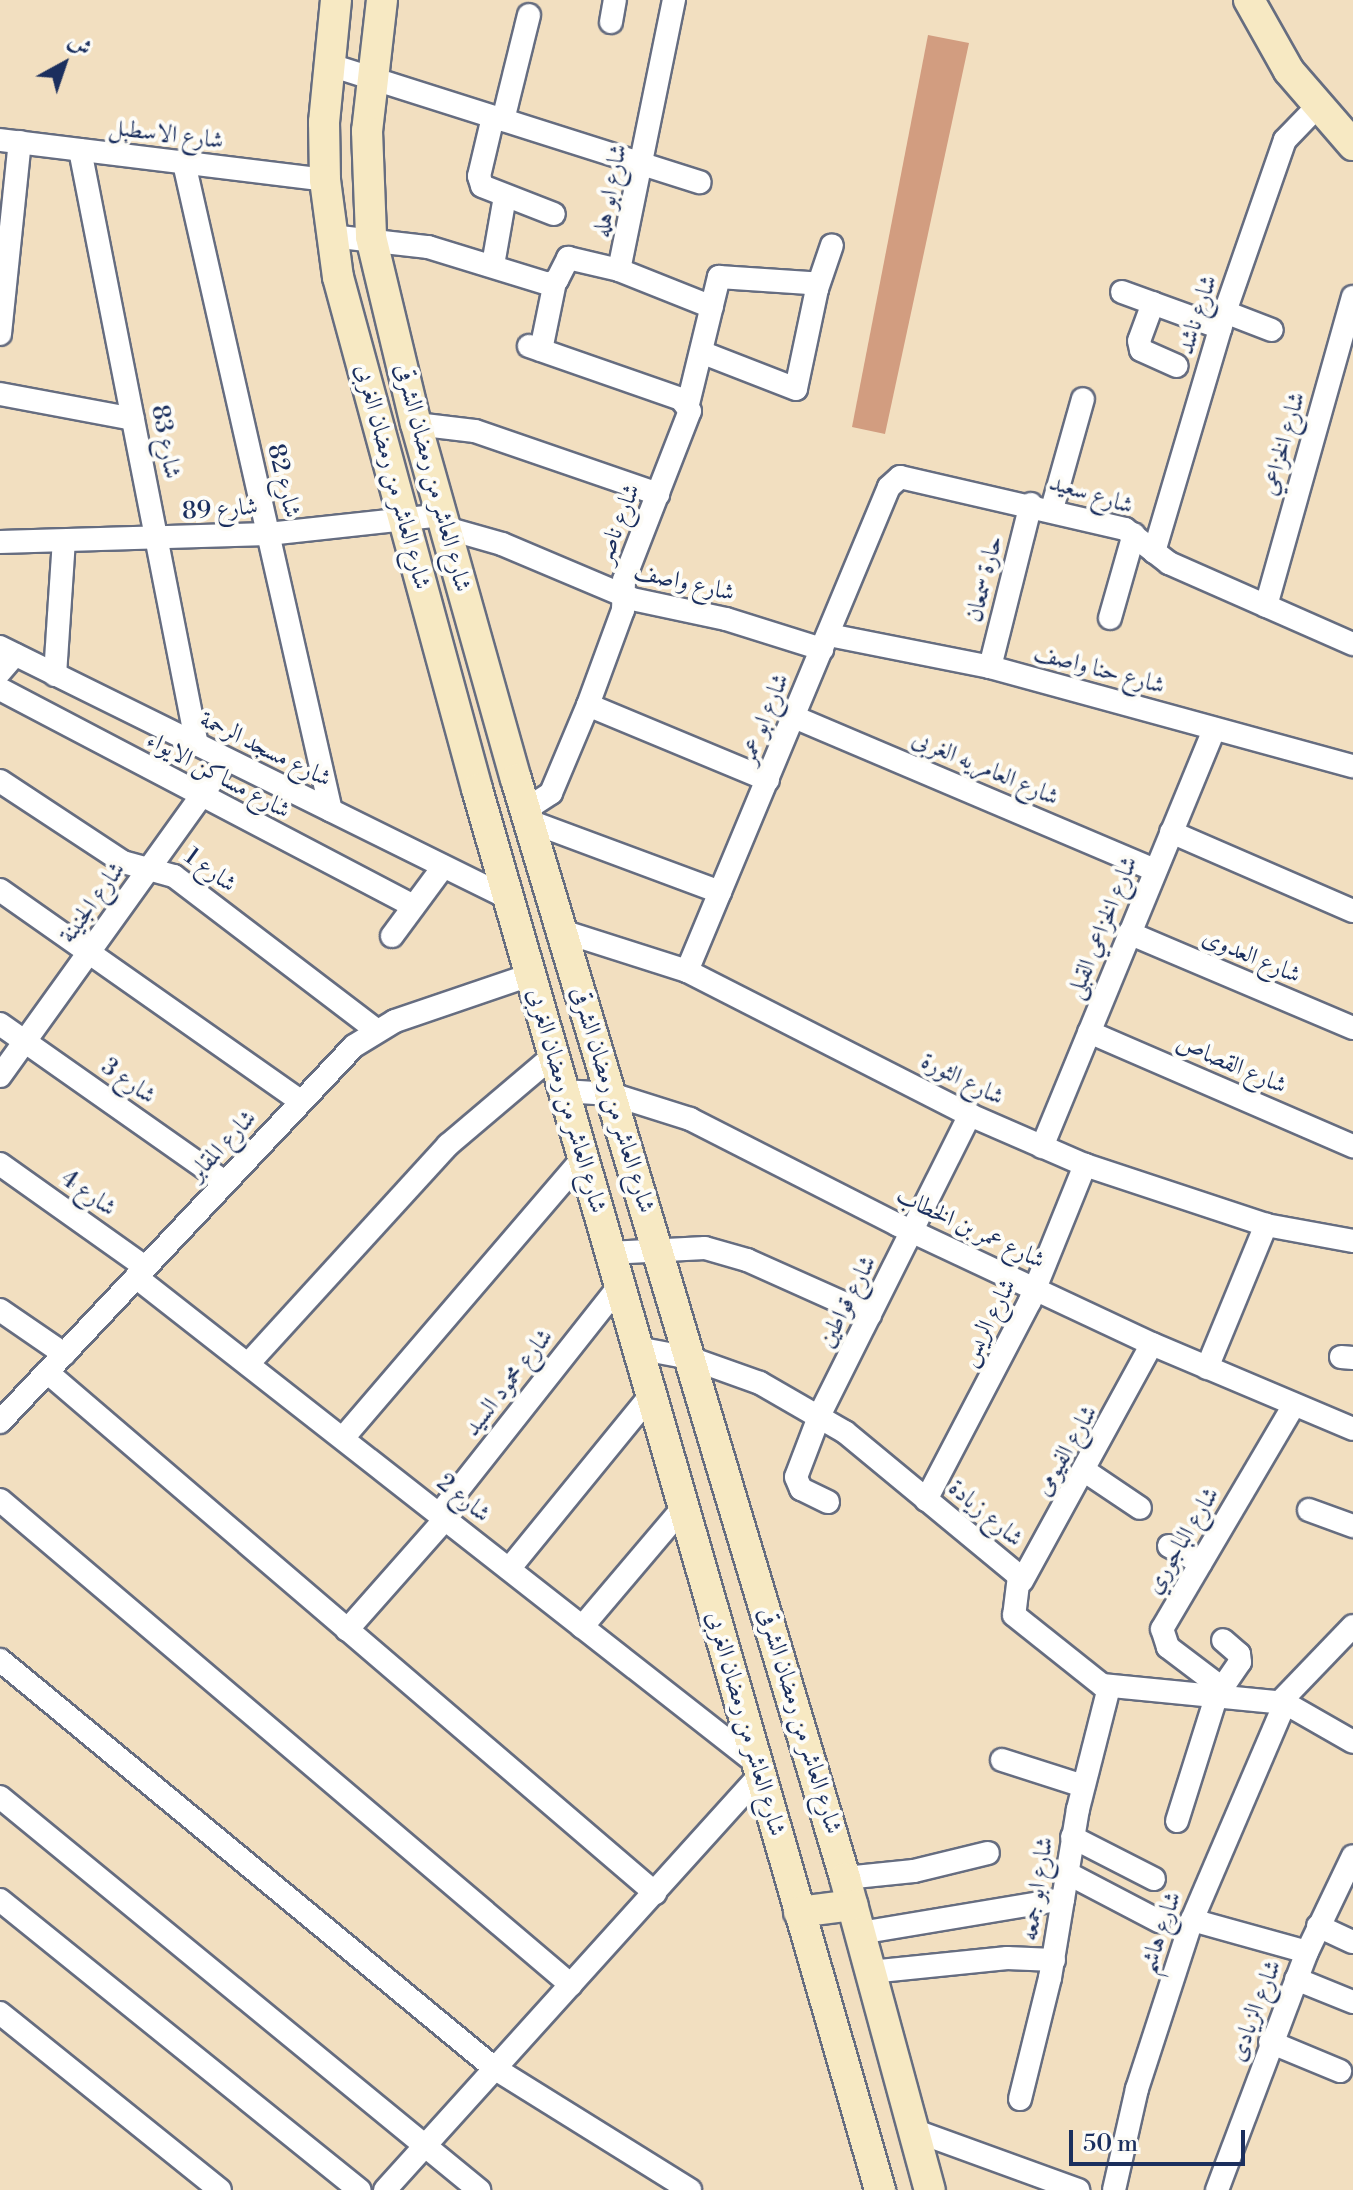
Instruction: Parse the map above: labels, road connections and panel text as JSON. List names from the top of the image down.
{
  "streets": {
    "street": [
      "شارع الاسطبل",
      "شارع ابو هله",
      "شارع ناشد",
      "شارع 83",
      "شارع الخزاعي",
      "شارع العاشر من رمضان الغربى",
      "شارع العاشر من رمضان الشرقى",
      "شارع 82",
      "شارع سعيد",
      "شارع 89",
      "شارع ناصر",
      "حارة سمعان",
      "شارع واصف",
      "شارع حنا واصف",
      "شارع ابو عمر",
      "شارع مسجد الرحمة",
      "شارع العامريه الغربى",
      "شارع مساكن الايواء",
      "شارع 1",
      "شارع الجنينة",
      "شارع الخزاعي القبلى",
      "شارع العدوى",
      "شارع القصاص",
      "شارع الثورة",
      "شارع 3",
      "شارع المقابر",
      "شارع 4",
      "شارع عمر بن الخطاب",
      "شارع قواطين",
      "شارع الريس",
      "شارع محمود السيد",
      "شارع الفيومى",
      "شارع 2",
      "شارع زيادة",
      "شارع الباجوري",
      "شارع ابو جمعه",
      "شارع هاشم",
      "شارع الزيادى"
    ]
  },
  "crossings": [
    ["شارع الاسطبل", "شارع 83"],
    ["شارع الاسطبل", "شارع العاشر من رمضان الغربى"],
    ["شارع الاسطبل", "شارع 82"],
    ["شارع ناشد", "شارع سعيد"],
    ["شارع 83", "شارع 89"],
    ["شارع 83", "شارع مسجد الرحمة"],
    ["شارع الخزاعي", "شارع سعيد"],
    ["شارع العاشر من رمضان الغربى", "شارع 89"],
    ["شارع العاشر من رمضان الغربى", "شارع مسجد الرحمة"],
    ["شارع العاشر من رمضان الغربى", "شارع المقابر"],
    ["شارع العاشر من رمضان الغربى", "شارع عمر بن الخطاب"],
    ["شارع العاشر من رمضان الغربى", "شارع محمود السيد"],
    ["شارع العاشر من رمضان الغربى", "شارع 2"],
    ["شارع العاشر من رمضان الغربى", "شارع زيادة"],
    ["شارع العاشر من رمضان الشرقى", "شارع 89"],
    ["شارع العاشر من رمضان الشرقى", "شارع ناصر"],
    ["شارع العاشر من رمضان الشرقى", "شارع واصف"],
    ["شارع العاشر من رمضان الشرقى", "شارع الثورة"],
    ["شارع العاشر من رمضان الشرقى", "شارع عمر بن الخطاب"],
    ["شارع العاشر من رمضان الشرقى", "شارع زيادة"],
    ["شارع 82", "شارع 89"],
    ["شارع 82", "شارع مسجد الرحمة"],
    ["شارع سعيد", "حارة سمعان"],
    ["شارع سعيد", "شارع ابو عمر"],
    ["شارع 89", "شارع واصف"],
    ["شارع ناصر", "شارع واصف"],
    ["حارة سمعان", "شارع حنا واصف"],
    ["شارع واصف", "شارع حنا واصف"],
    ["شارع واصف", "شارع ابو عمر"],
    ["شارع حنا واصف", "شارع ابو عمر"],
    ["شارع حنا واصف", "شارع الخزاعي القبلى"],
    ["شارع ابو عمر", "شارع العامريه الغربى"],
    ["شارع ابو عمر", "شارع الثورة"],
    ["شارع مسجد الرحمة", "شارع الجنينة"],
    ["شارع العامريه الغربى", "شارع الخزاعي القبلى"],
    ["شارع مساكن الايواء", "شارع الجنينة"],
    ["شارع 1", "شارع الجنينة"],
    ["شارع 1", "شارع المقابر"],
    ["شارع الجنينة", "شارع 3"],
    ["شارع الخزاعي القبلى", "شارع العدوى"],
    ["شارع الخزاعي القبلى", "شارع القصاص"],
    ["شارع الخزاعي القبلى", "شارع الثورة"],
    ["شارع الثورة", "شارع قواطين"],
    ["شارع الثورة", "شارع الريس"],
    ["شارع 3", "شارع المقابر"],
    ["شارع المقابر", "شارع 4"],
    ["شارع المقابر", "شارع 2"],
    ["شارع 4", "شارع 2"],
    ["شارع عمر بن الخطاب", "شارع قواطين"],
    ["شارع عمر بن الخطاب", "شارع الريس"],
    ["شارع عمر بن الخطاب", "شارع الفيومى"],
    ["شارع عمر بن الخطاب", "شارع الباجوري"],
    ["شارع قواطين", "شارع زيادة"],
    ["شارع الريس", "شارع زيادة"],
    ["شارع محمود السيد", "شارع 2"],
    ["شارع الفيومى", "شارع زيادة"],
    ["شارع زيادة", "شارع ابو جمعه"]
  ],
  "scale_bar": "50 m",
  "north": "top right"
}
